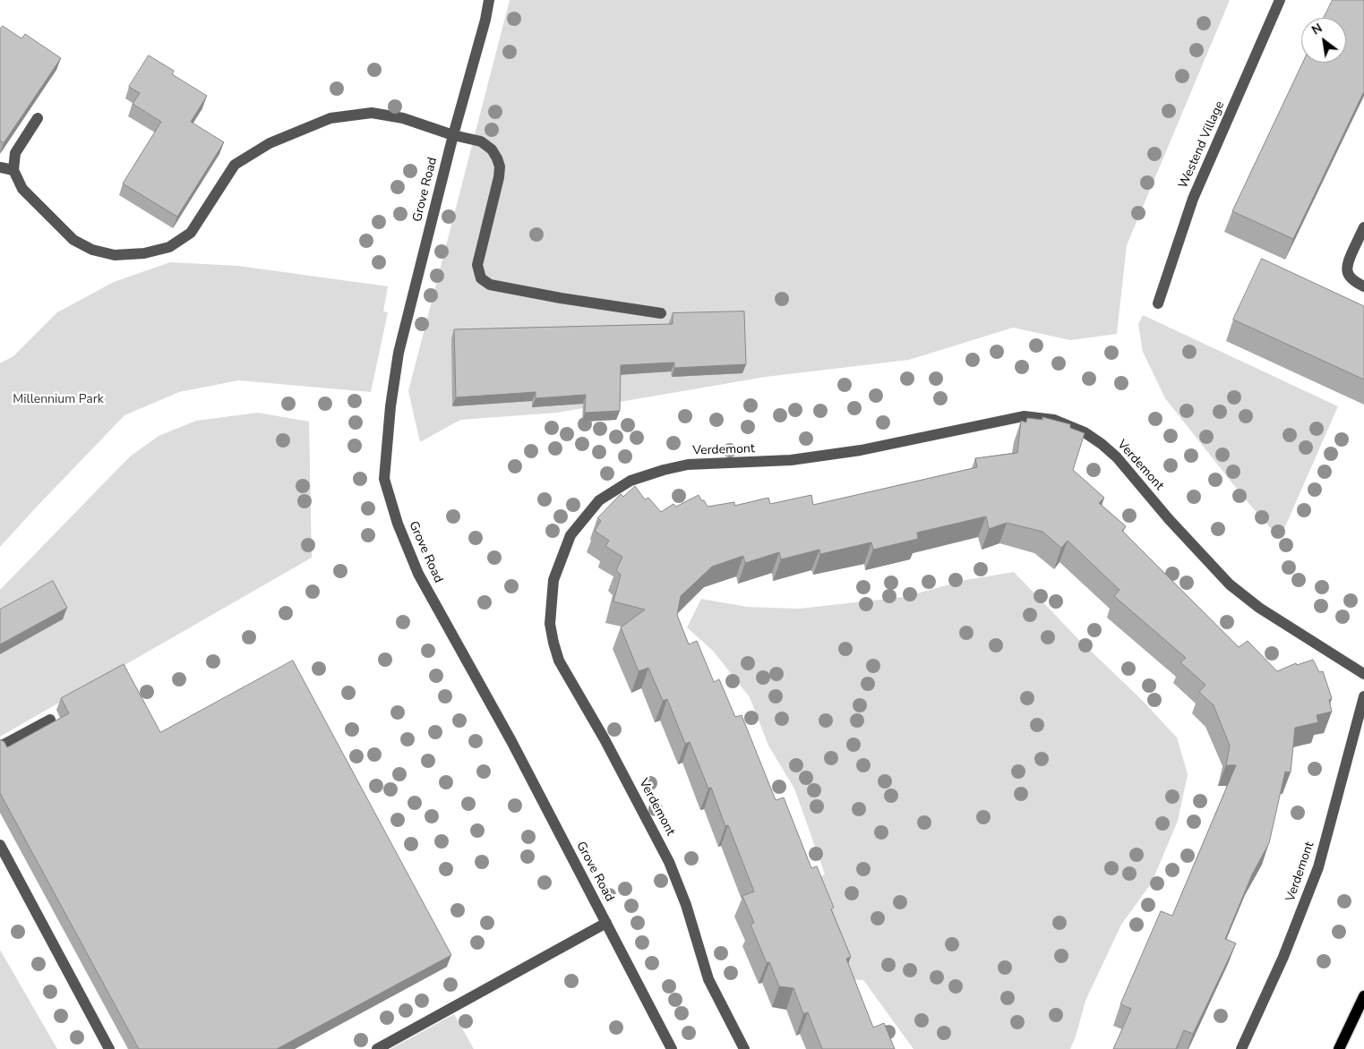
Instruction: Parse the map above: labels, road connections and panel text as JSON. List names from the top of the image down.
{
  "streets": {
    "street": ["Westend Village", "Grove Road", "Verdemont"]
  },
  "parks": ["Millennium Park"],
  "north": "top left"
}
